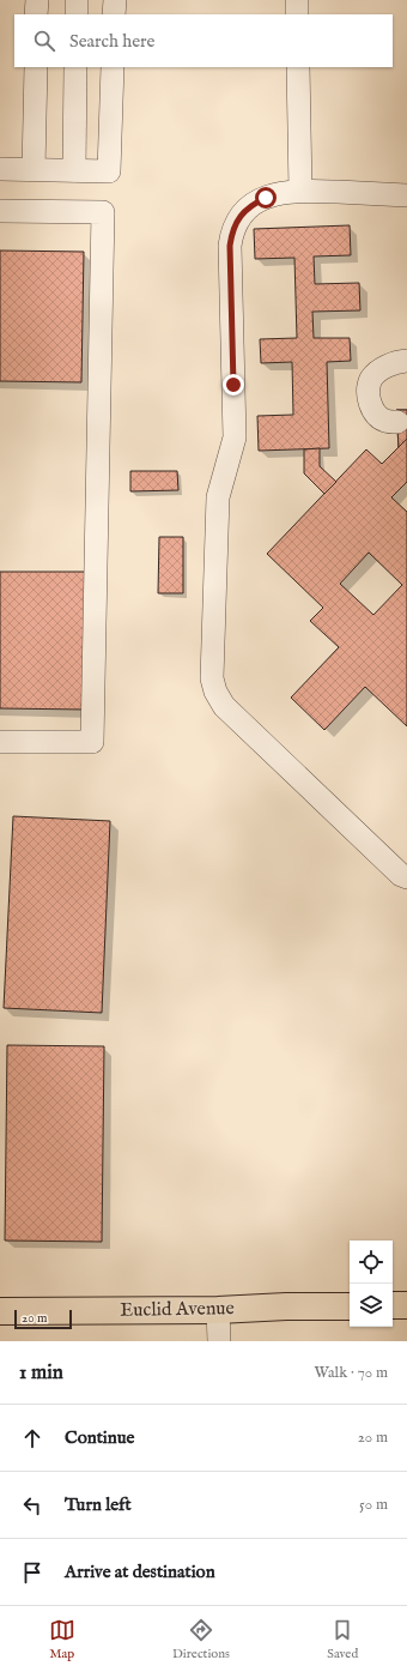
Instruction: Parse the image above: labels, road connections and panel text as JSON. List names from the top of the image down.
{
  "streets": {
    "main road": ["Euclid Avenue"]
  },
  "scale_bar": "20 m",
  "page": {
    "search": "Search here",
    "scale": "20 m",
    "heading": ["1 min", "Walk · 70 m"],
    "list": [
      ["Continue", "20 m"],
      ["Turn left", "50 m"],
      "Arrive at destination"
    ],
    "nav": ["Map", "Directions", "Saved"]
  }
}
